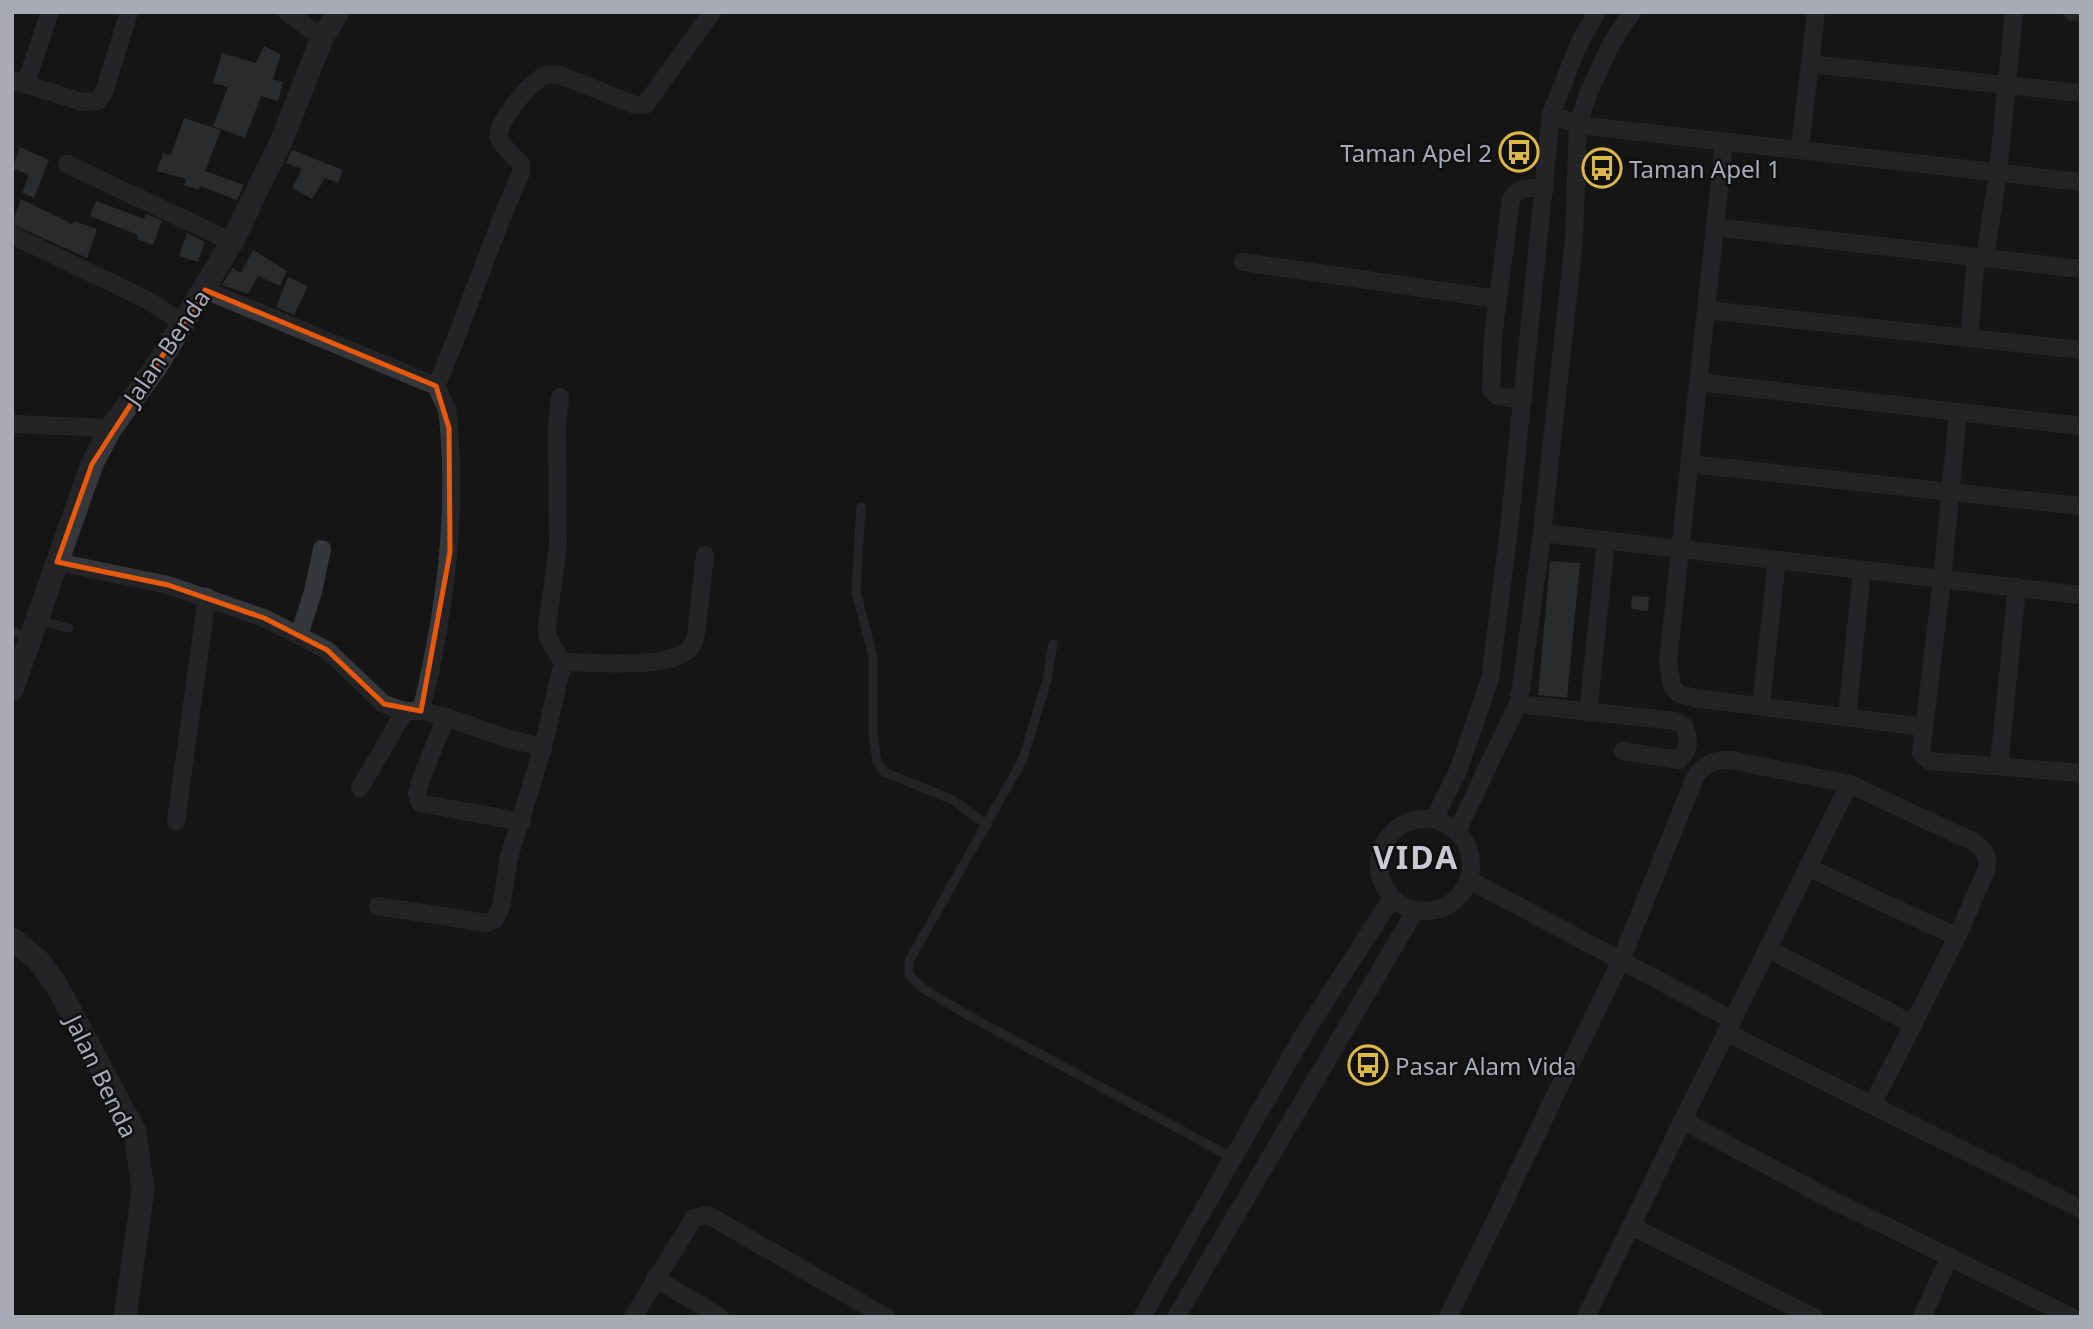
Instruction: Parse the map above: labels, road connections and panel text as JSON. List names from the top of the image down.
{
  "streets": {
    "street": ["Jalan Benda"]
  },
  "districts": ["VIDA"],
  "places": {
    "bus stop": ["Taman Apel 2", "Taman Apel 1", "Pasar Alam Vida"]
  }
}
